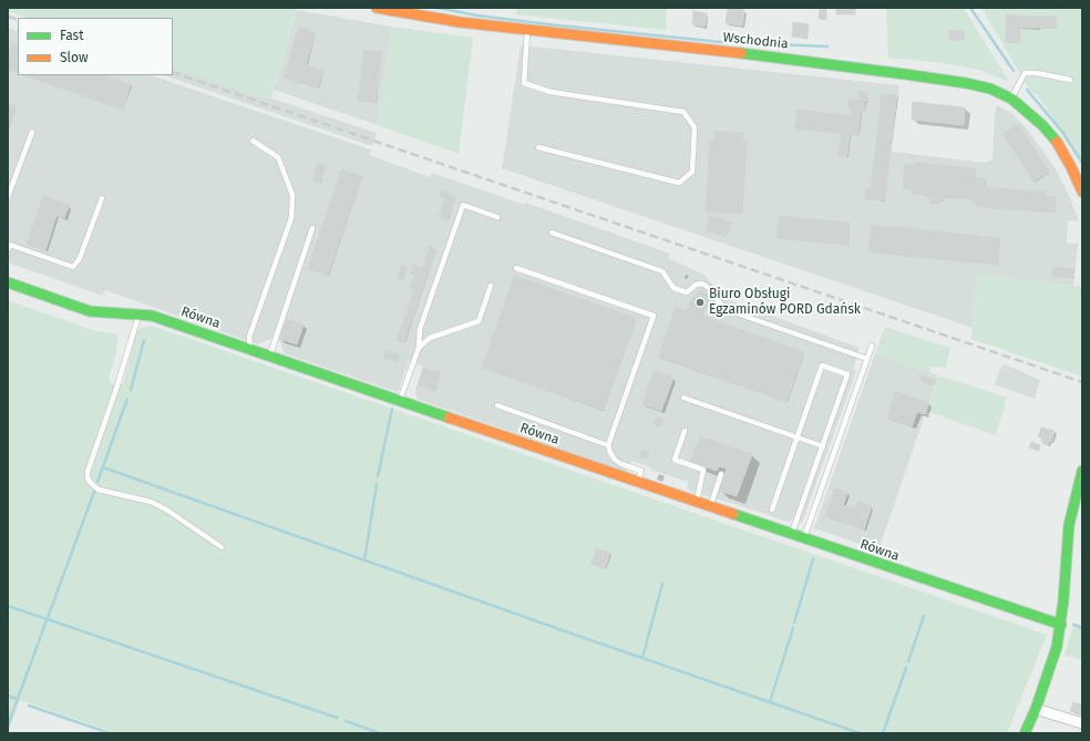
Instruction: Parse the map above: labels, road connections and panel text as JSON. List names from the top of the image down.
{
  "streets": {
    "street": ["Wschodnia", "Równa"]
  },
  "places": ["Biuro Obsługi Egzaminów PORD Gdańsk"],
  "legend": ["Fast", "Slow"]
}
